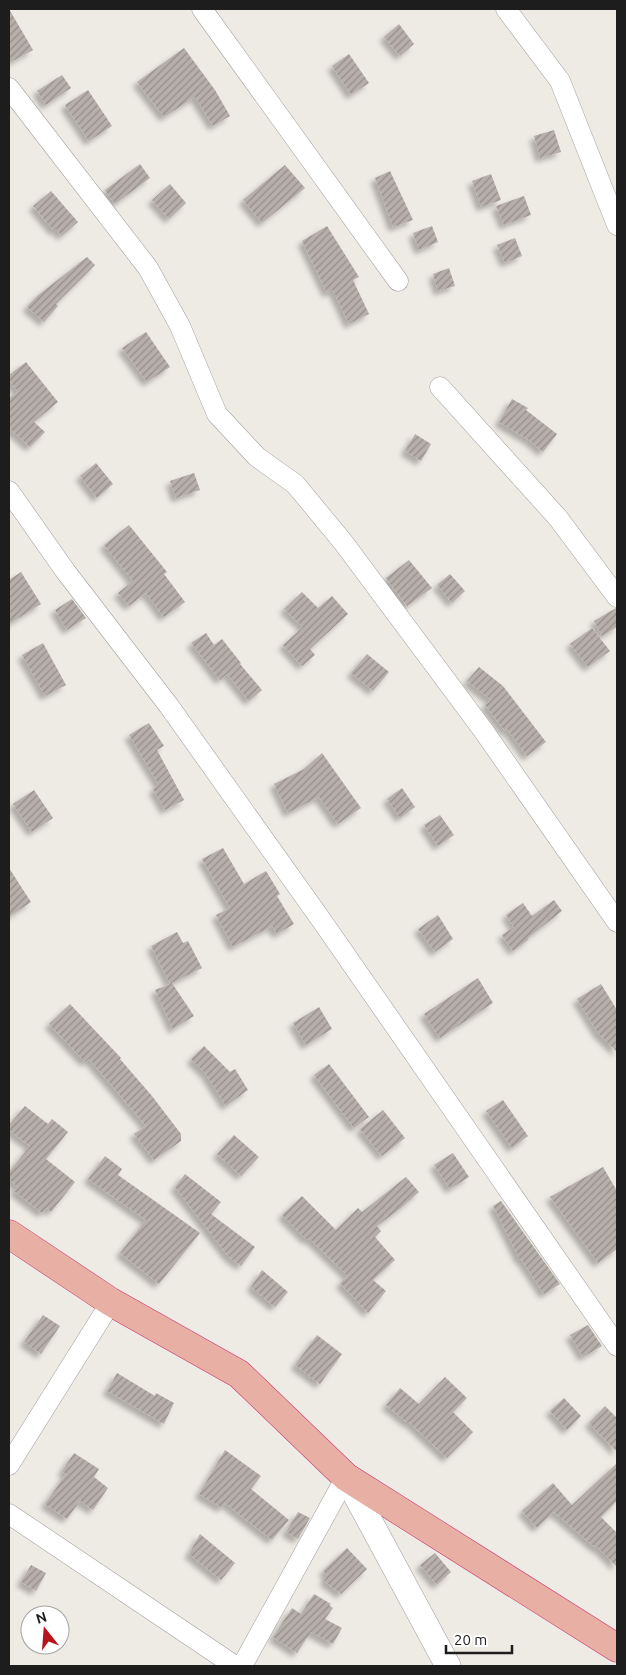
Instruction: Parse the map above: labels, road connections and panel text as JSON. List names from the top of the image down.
{
  "scale_bar": "20 m",
  "north": "top"
}
